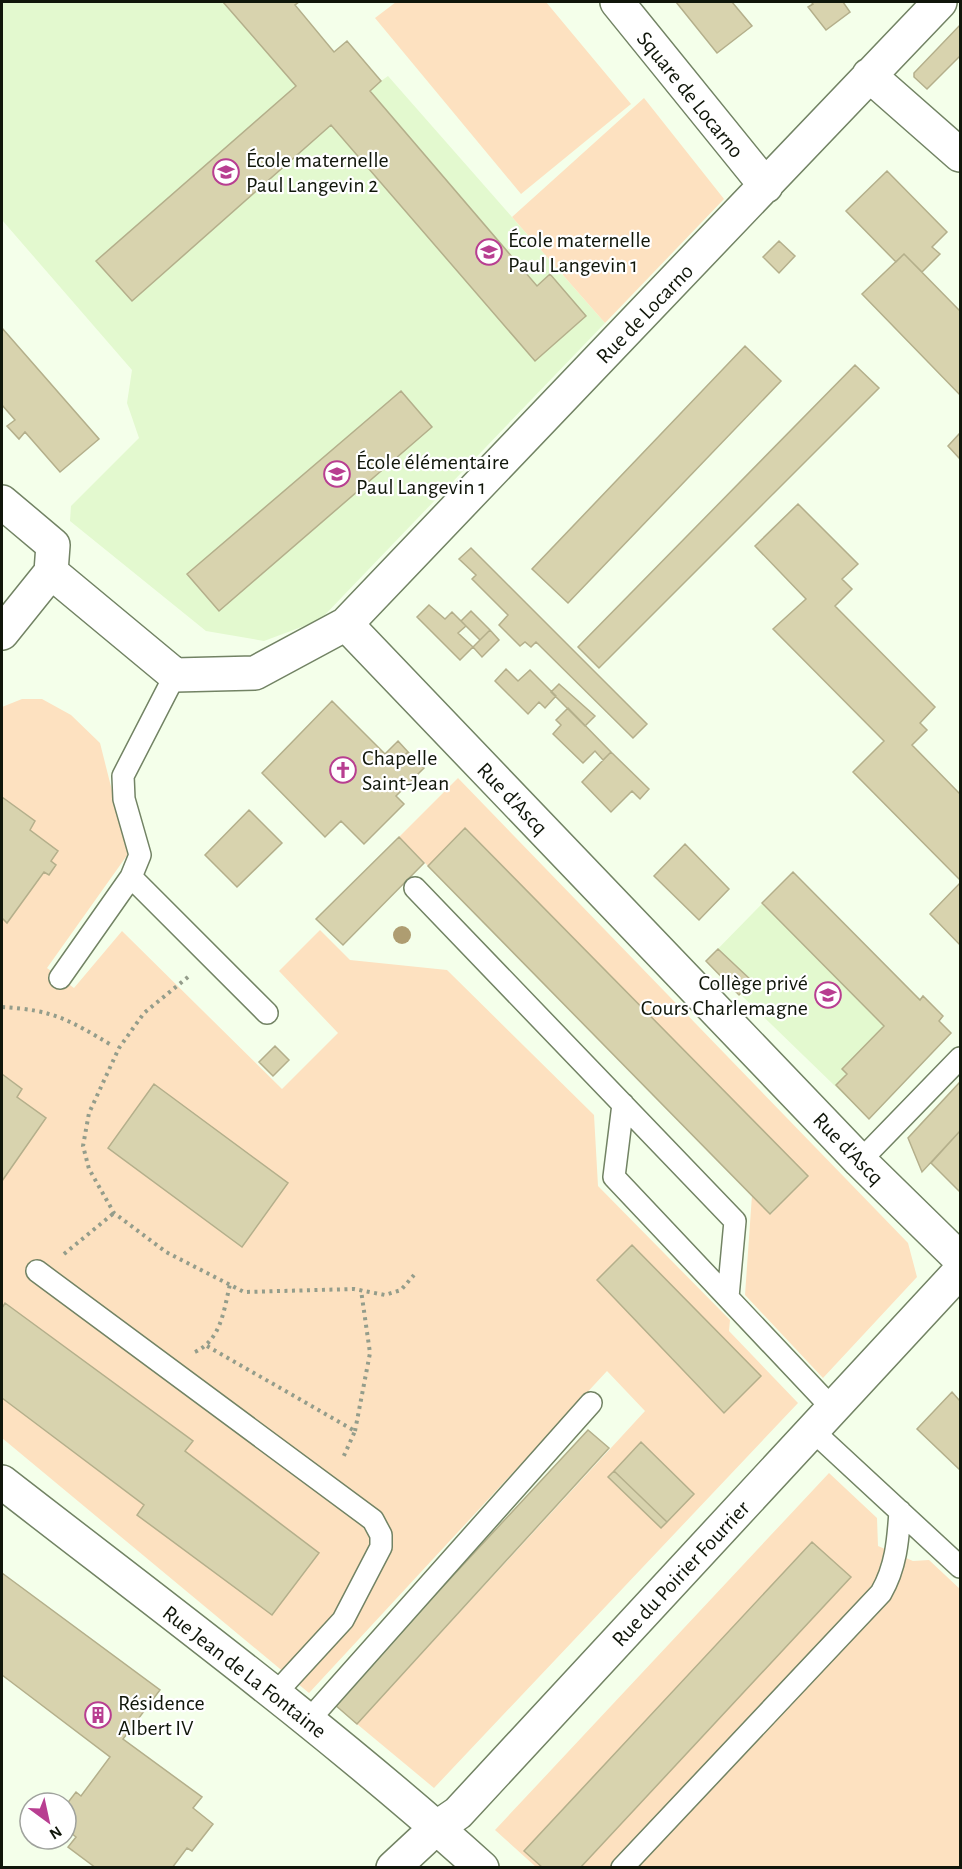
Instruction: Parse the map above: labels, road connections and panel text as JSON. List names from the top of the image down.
{
  "streets": {
    "street": [
      "Square de Locarno",
      "Rue de Locarno",
      "Rue d'Ascq",
      "Rue du Poirier Fourrier",
      "Rue Jean de La Fontaine"
    ]
  },
  "crossings": [
    ["Square de Locarno", "Rue de Locarno"],
    ["Rue de Locarno", "Rue d'Ascq"],
    ["Rue du Poirier Fourrier", "Rue Jean de La Fontaine"]
  ],
  "places": {
    "school or university": [
      "École maternelle Paul Langevin 2",
      "École maternelle Paul Langevin 1",
      "École élémentaire Paul Langevin 1",
      "Collège privé Cours Charlemagne"
    ],
    "church": ["Chapelle Saint-Jean"],
    "building": ["Résidence Albert IV"]
  },
  "north": "bottom right"
}
